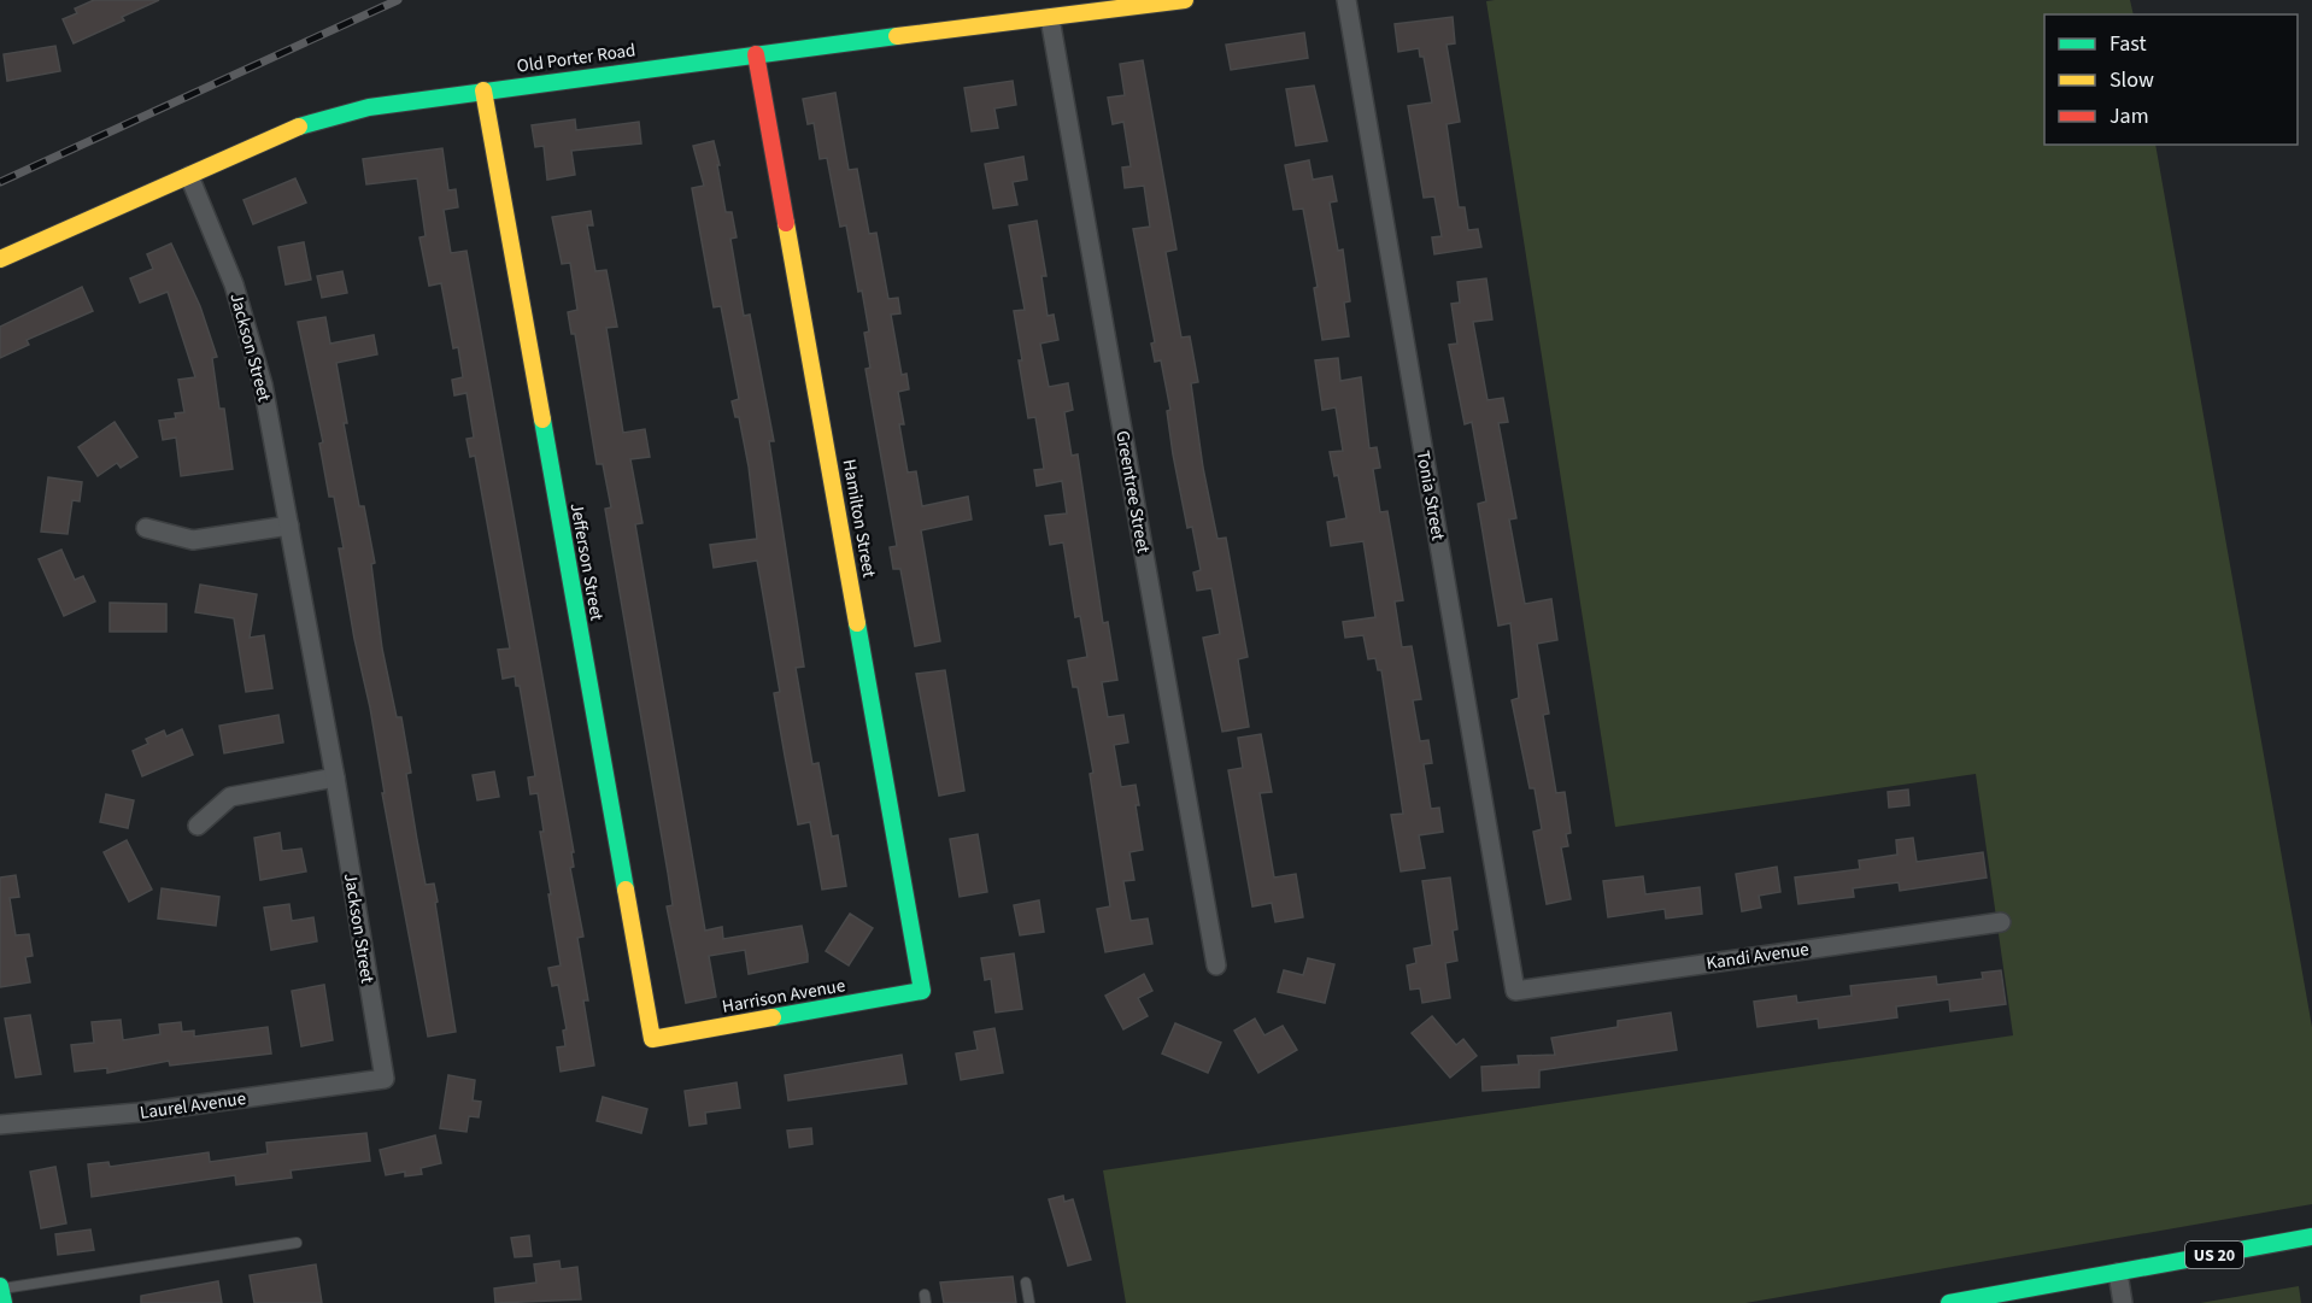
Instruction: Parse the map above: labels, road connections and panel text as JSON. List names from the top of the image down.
{
  "streets": {
    "street": [
      "Old Porter Road",
      "Jackson Street",
      "Greentree Street",
      "Tonia Street",
      "Hamilton Street",
      "Jefferson Street",
      "Kandi Avenue",
      "Harrison Avenue",
      "Laurel Avenue",
      "US 20"
    ]
  },
  "crossings": [
    ["Old Porter Road", "Jackson Street"],
    ["Old Porter Road", "Greentree Street"],
    ["Old Porter Road", "Hamilton Street"],
    ["Old Porter Road", "Jefferson Street"],
    ["Jackson Street", "Laurel Avenue"],
    ["Tonia Street", "Kandi Avenue"],
    ["Hamilton Street", "Harrison Avenue"],
    ["Jefferson Street", "Harrison Avenue"]
  ],
  "legend": ["Fast", "Slow", "Jam"]
}
